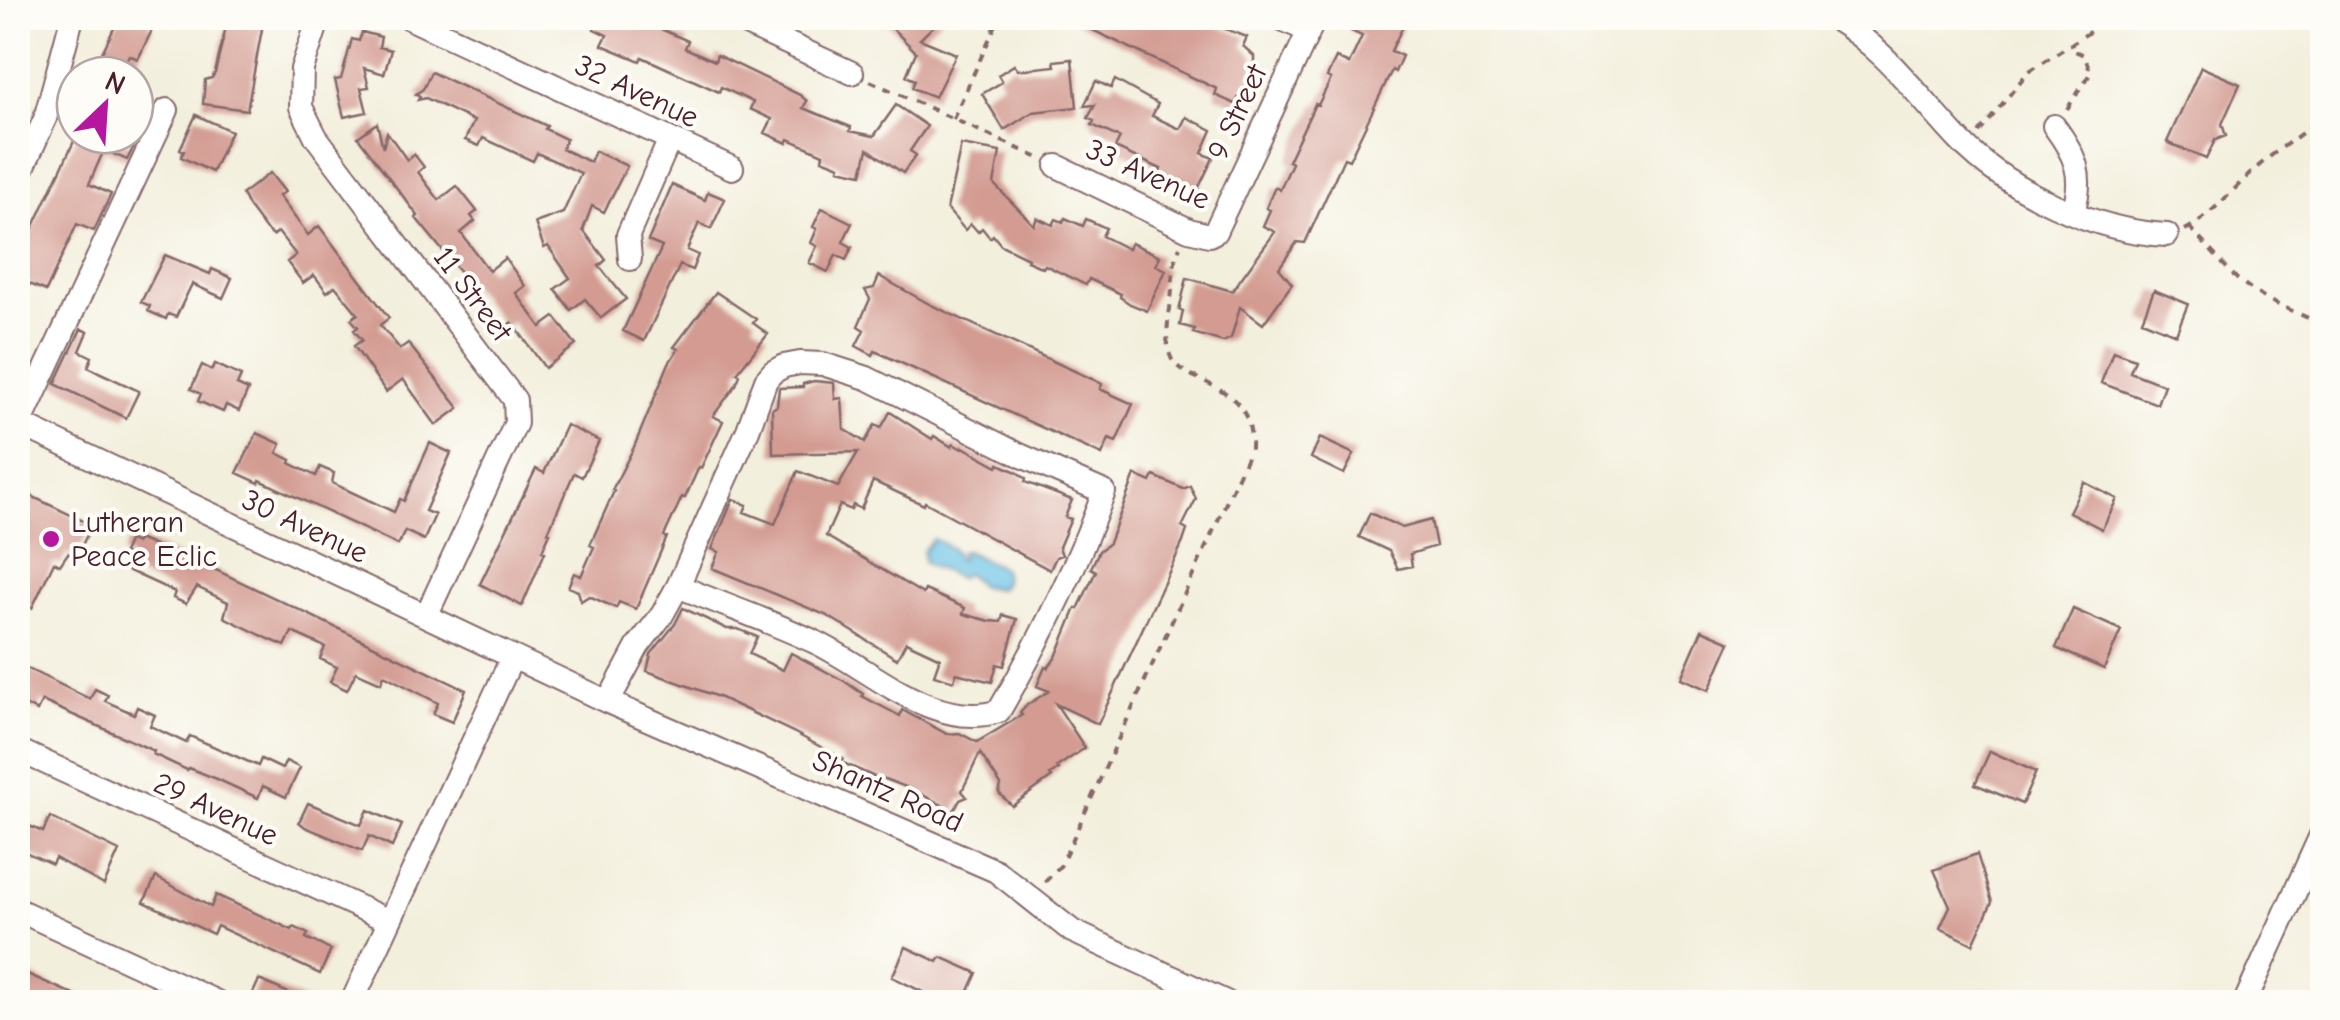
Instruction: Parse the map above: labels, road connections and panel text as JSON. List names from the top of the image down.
{
  "streets": {
    "street": [
      "32 Avenue",
      "9 Street",
      "33 Avenue",
      "11 Street",
      "30 Avenue",
      "Shantz Road",
      "29 Avenue"
    ]
  },
  "crossings": [
    ["9 Street", "33 Avenue"],
    ["11 Street", "30 Avenue"],
    ["30 Avenue", "Shantz Road"]
  ],
  "places": ["Lutheran Peace Eclic"],
  "north": "top right"
}
